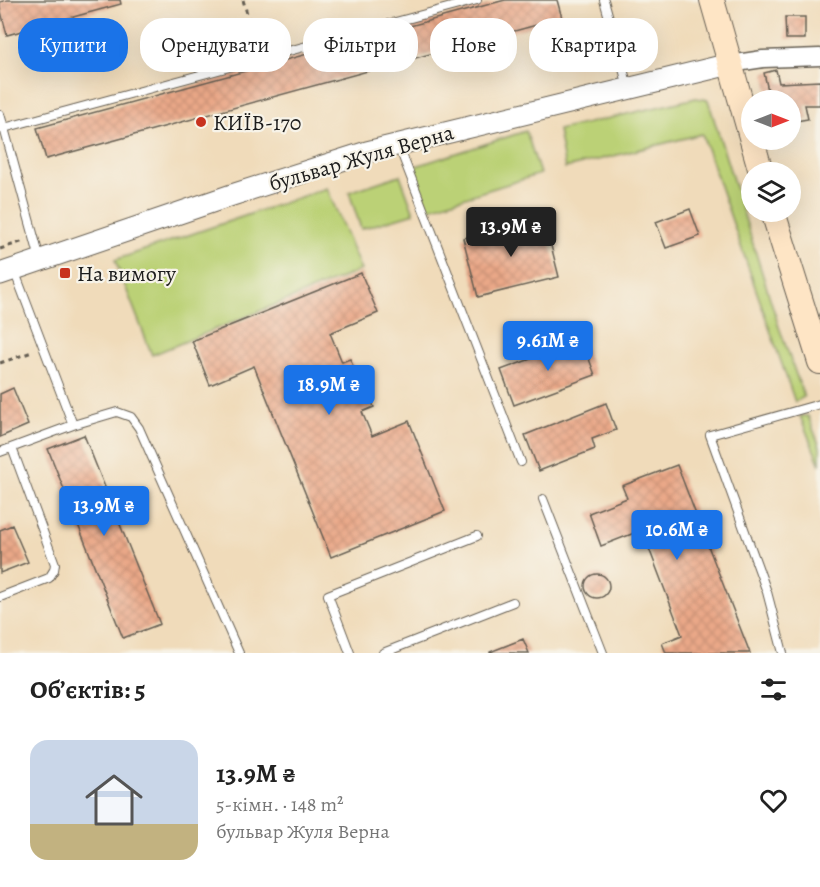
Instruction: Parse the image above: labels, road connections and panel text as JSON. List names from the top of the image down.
{
  "streets": {
    "street": ["бульвар Жуля Верна"]
  },
  "places": {
    "other": ["КИЇВ-170"],
    "transit": ["На вимогу"]
  },
  "north": "right",
  "page": {
    "chip": [
      "Купити",
      "Орендувати",
      "Фільтри",
      "Нове",
      "Квартира"
    ],
    "price": [
      "13.9M ₴",
      "9.61M ₴",
      "18.9M ₴",
      "13.9M ₴",
      "10.6M ₴"
    ],
    "heading": "Об’єктів: 5",
    "list": [
      {
        "name": "13.9M ₴",
        "note": "5-кімн. · 148 m² · бульвар Жуля Верна"
      }
    ]
  }
}
